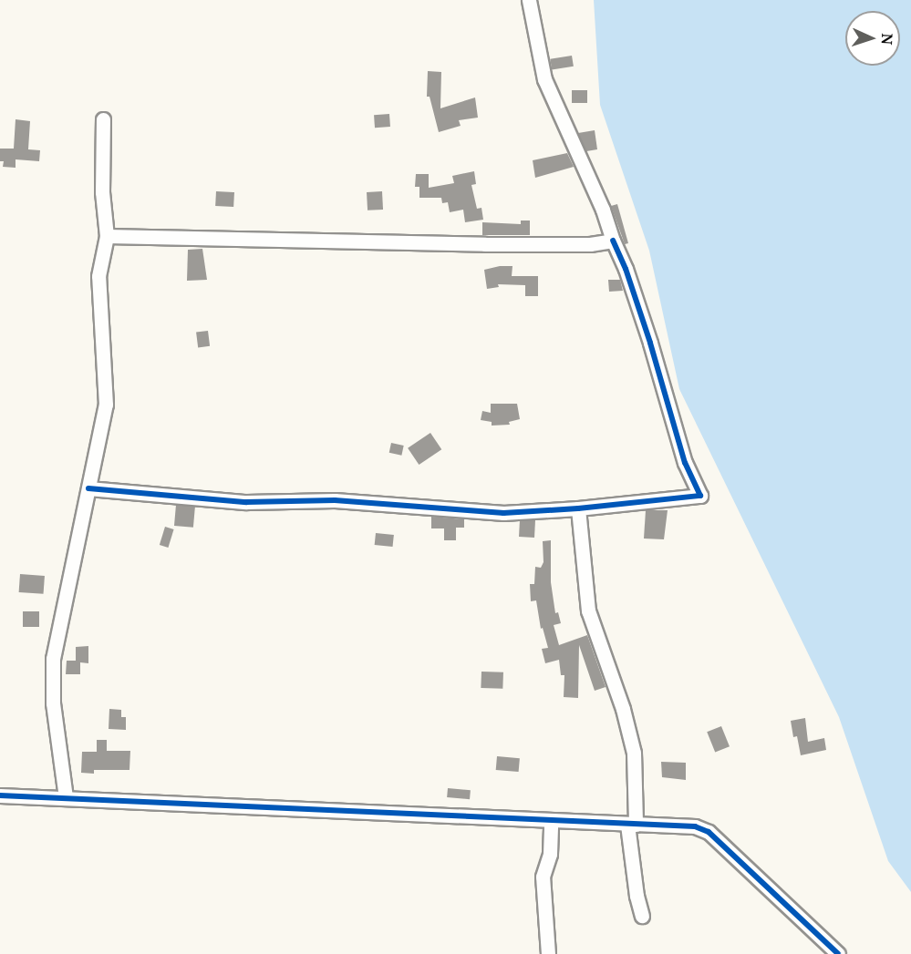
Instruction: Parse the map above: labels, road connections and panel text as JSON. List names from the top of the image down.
{
  "north": "right"
}
